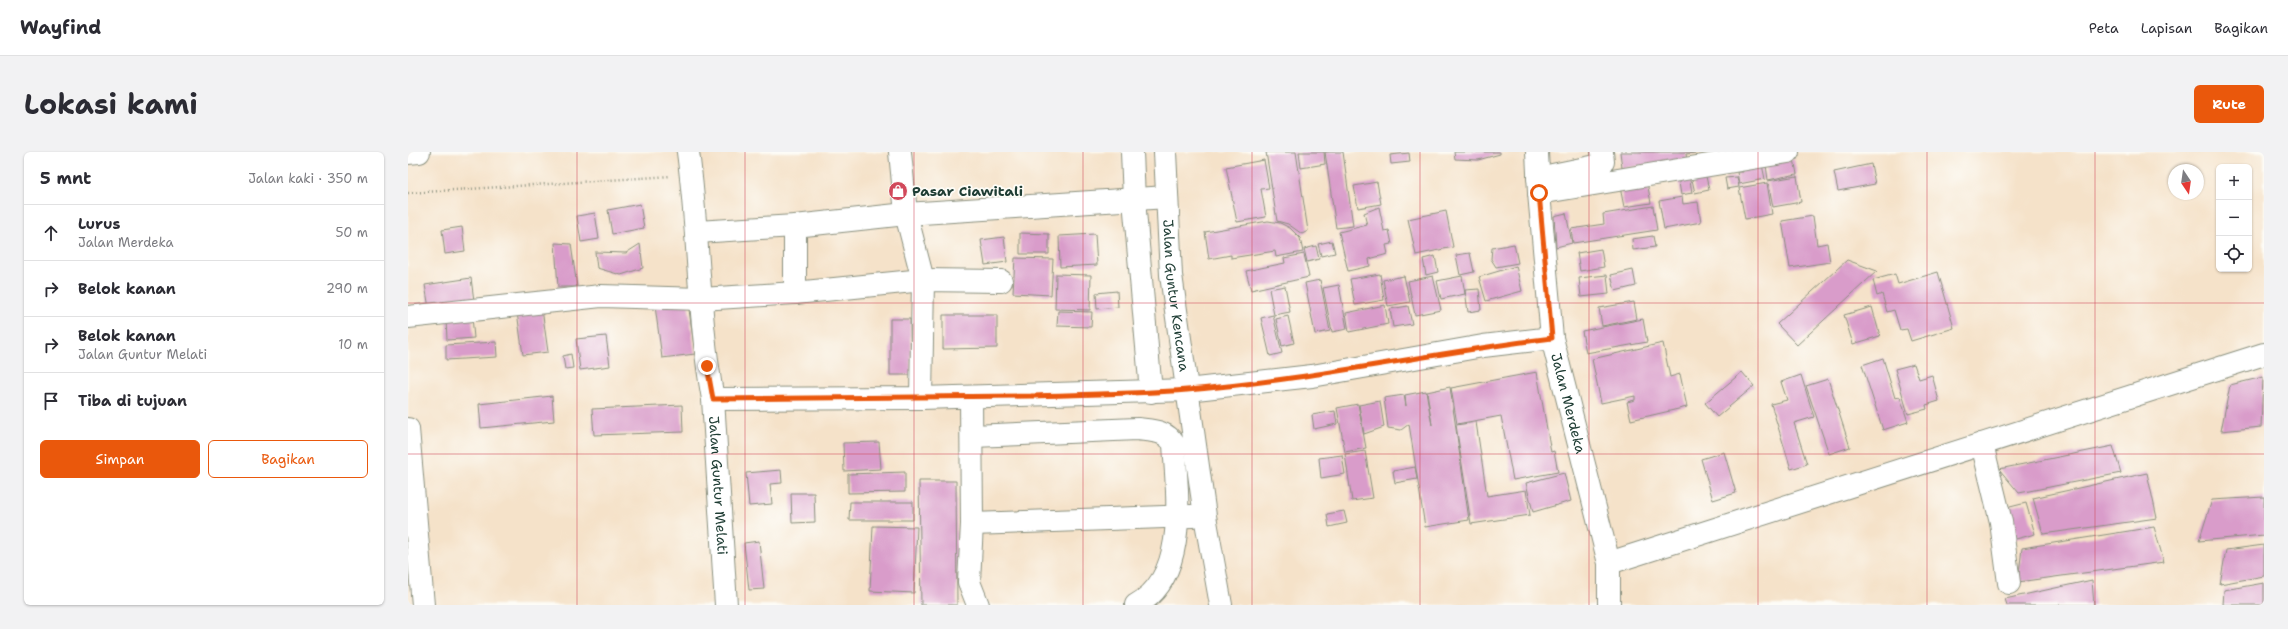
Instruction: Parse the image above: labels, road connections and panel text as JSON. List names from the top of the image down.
{
  "streets": {
    "street": ["Jalan Guntur Kencana", "Jalan Merdeka", "Jalan Guntur Melati"]
  },
  "places": {
    "shop": ["Pasar Ciawitali"]
  },
  "north": "bottom",
  "page": {
    "header": "Wayfind",
    "nav": ["Peta", "Lapisan", "Bagikan"],
    "title": "Lokasi kami",
    "buttons": [
      "Rute",
      ["Simpan", "Bagikan"]
    ],
    "heading": ["5 mnt", "Jalan kaki · 350 m"],
    "map_buttons": ["+", "−"],
    "list": [
      ["Lurus", "Jalan Merdeka", "50 m"],
      ["Belok kanan", "290 m"],
      ["Belok kanan", "Jalan Guntur Melati", "10 m"],
      "Tiba di tujuan"
    ]
  }
}
